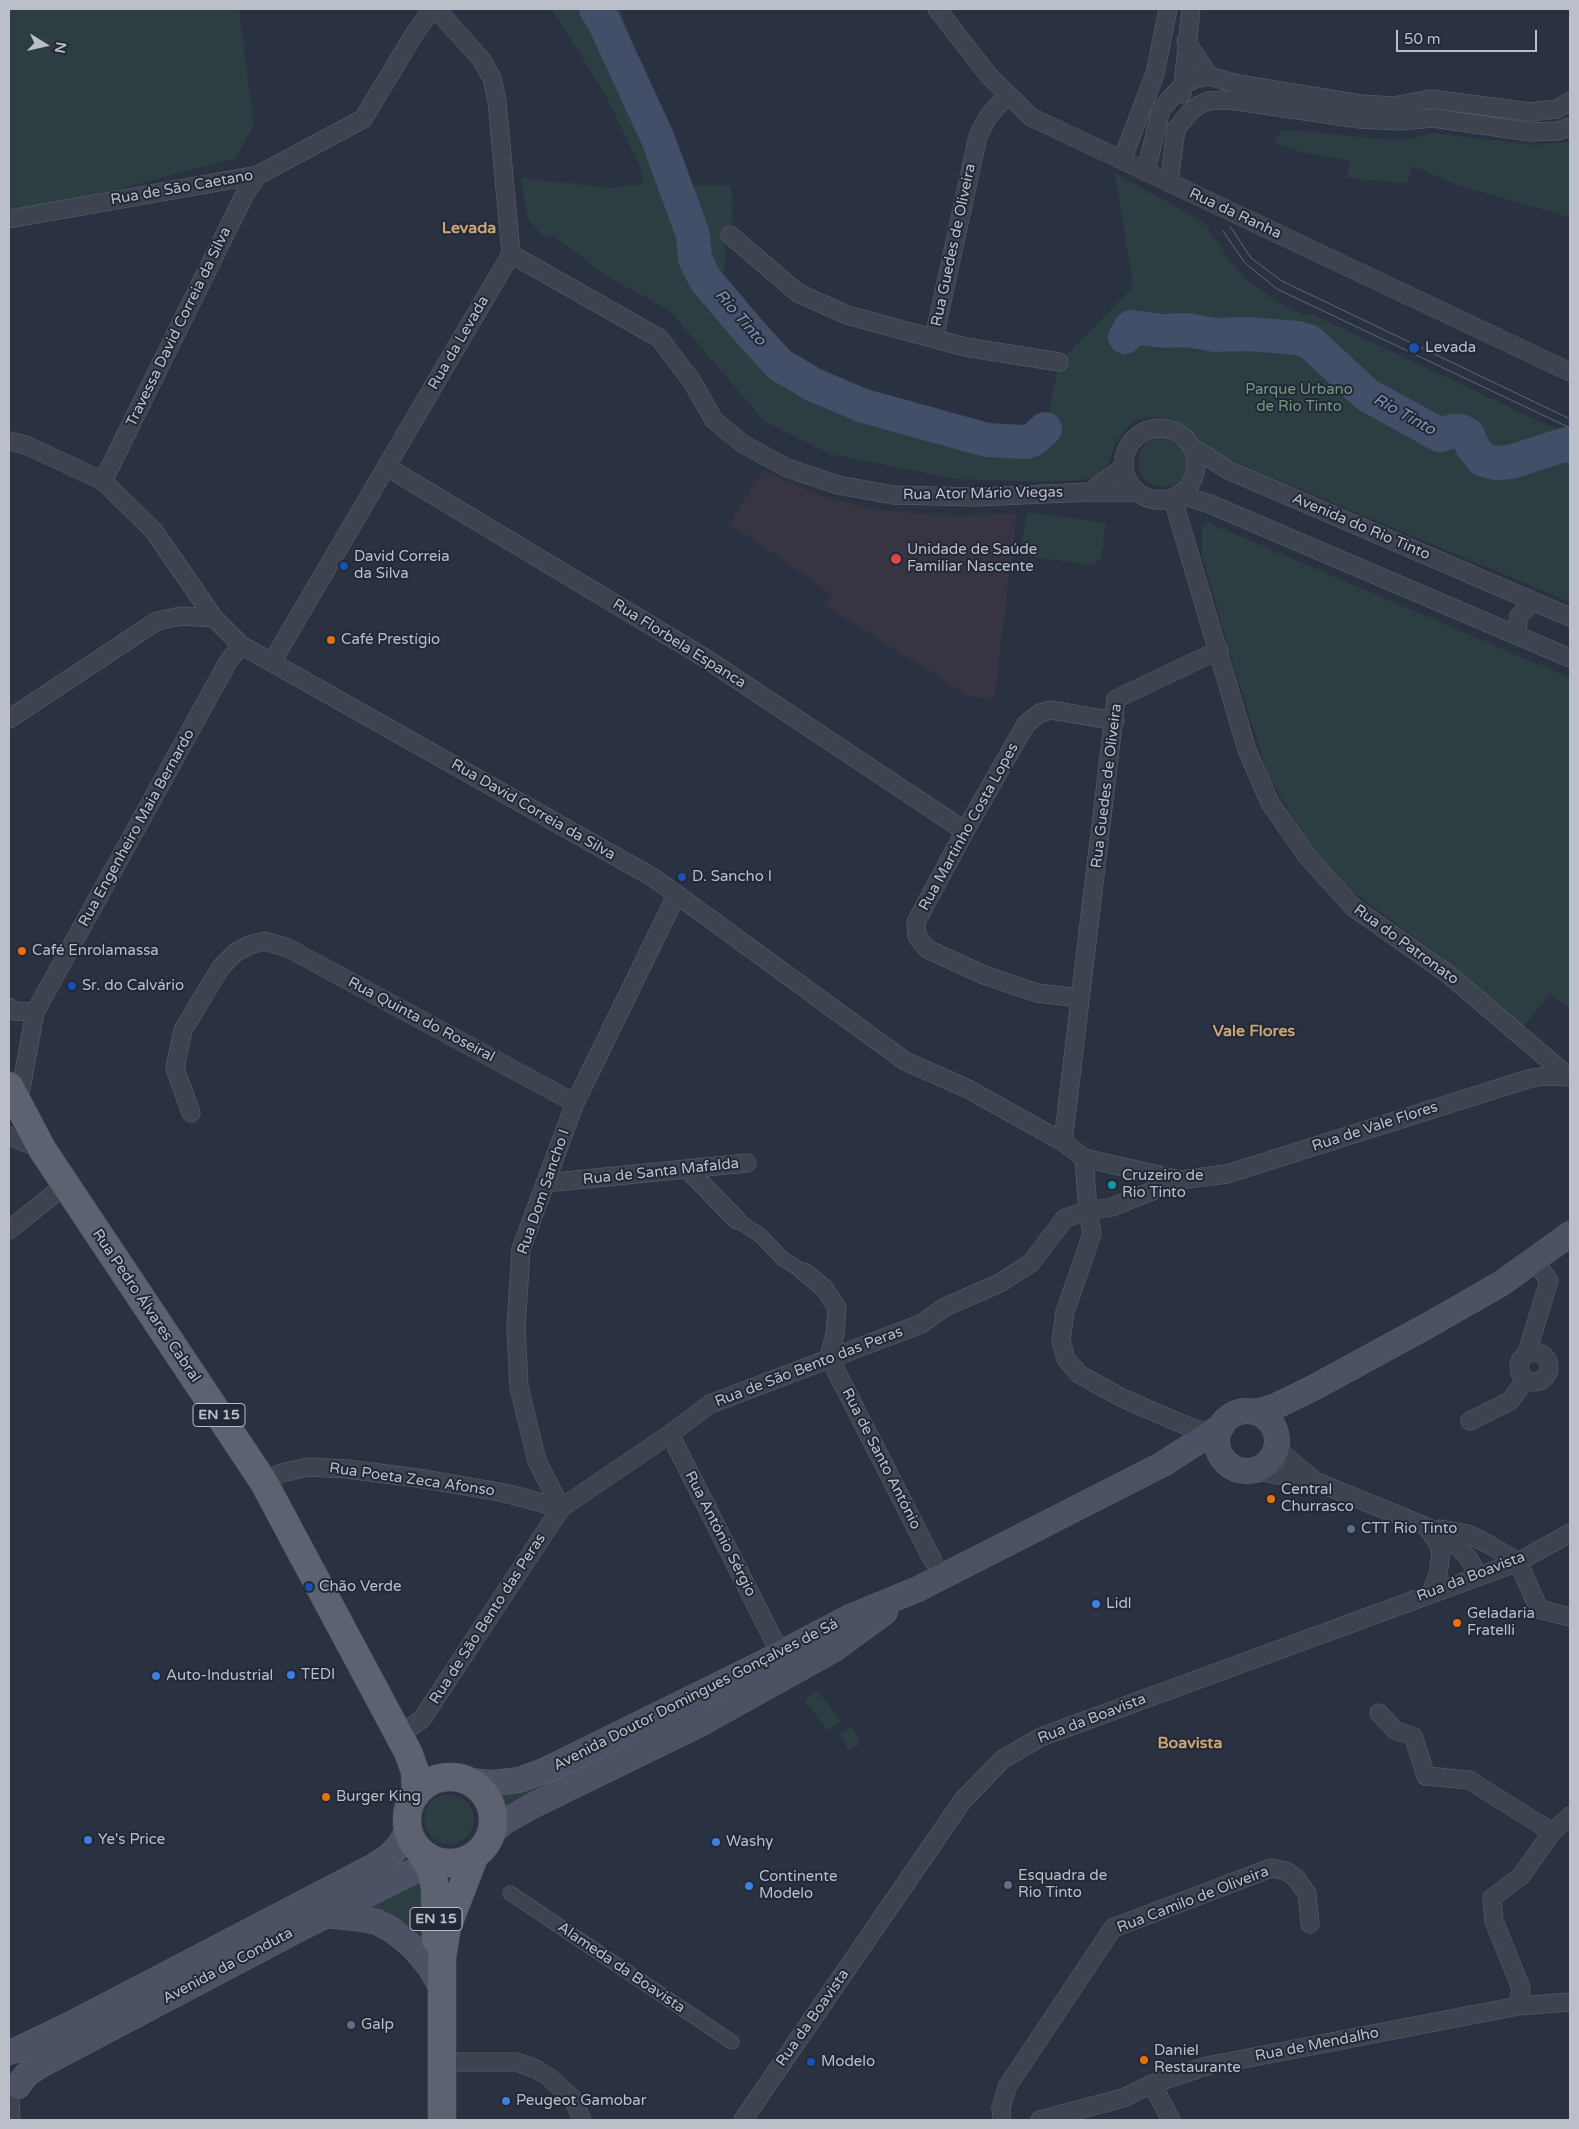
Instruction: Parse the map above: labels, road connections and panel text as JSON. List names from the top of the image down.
{
  "streets": {
    "main road": [
      "Rua Pedro Álvares Cabral",
      "EN 15",
      "Avenida Doutor Domingues Gonçalves de Sá",
      "Avenida da Conduta"
    ],
    "street": [
      "Rua de São Caetano",
      "Rua da Ranha",
      "Rua Guedes de Oliveira",
      "Travessa David Correia da Silva",
      "Rua da Levada",
      "Rua Ator Mário Viegas",
      "Avenida do Rio Tinto",
      "Rua Florbela Espanca",
      "Rua David Correia da Silva",
      "Rua Martinho Costa Lopes",
      "Rua Engenheiro Maia Bernardo",
      "Rua do Patronato",
      "Rua Quinta do Roseiral",
      "Rua de Vale Flores",
      "Rua de Santa Mafalda",
      "Rua Dom Sancho I",
      "Rua de São Bento das Peras",
      "Rua de Santo António",
      "Rua Poeta Zeca Afonso",
      "Rua António Sérgio",
      "Rua da Boavista",
      "Rua Camilo de Oliveira",
      "Alameda da Boavista",
      "Rua de Mendalho"
    ]
  },
  "crossings": [
    ["Rua de São Caetano", "Travessa David Correia da Silva"],
    ["Rua da Ranha", "Rua Guedes de Oliveira"],
    ["Rua Guedes de Oliveira", "Rua David Correia da Silva"],
    ["Rua Guedes de Oliveira", "Rua Martinho Costa Lopes"],
    ["Rua Guedes de Oliveira", "Rua do Patronato"],
    ["Travessa David Correia da Silva", "Rua David Correia da Silva"],
    ["Rua da Levada", "Rua Ator Mário Viegas"],
    ["Rua da Levada", "Rua Florbela Espanca"],
    ["Rua da Levada", "Rua David Correia da Silva"],
    ["Rua Ator Mário Viegas", "Avenida do Rio Tinto"],
    ["Rua Florbela Espanca", "Rua Martinho Costa Lopes"],
    ["Rua David Correia da Silva", "Rua Engenheiro Maia Bernardo"],
    ["Rua David Correia da Silva", "Rua Dom Sancho I"],
    ["Rua Engenheiro Maia Bernardo", "Rua Pedro Álvares Cabral"],
    ["Rua do Patronato", "Rua de Vale Flores"],
    ["Rua Quinta do Roseiral", "Rua Dom Sancho I"],
    ["Rua de Vale Flores", "Rua de São Bento das Peras"],
    ["Rua de Santa Mafalda", "Rua Dom Sancho I"],
    ["Rua Dom Sancho I", "Rua de São Bento das Peras"],
    ["Rua Dom Sancho I", "Rua Poeta Zeca Afonso"],
    ["Rua Pedro Álvares Cabral", "Rua de São Bento das Peras"],
    ["Rua Pedro Álvares Cabral", "EN 15"],
    ["Rua Pedro Álvares Cabral", "Rua Poeta Zeca Afonso"],
    ["Rua Pedro Álvares Cabral", "Avenida Doutor Domingues Gonçalves de Sá"],
    ["Rua Pedro Álvares Cabral", "Avenida da Conduta"],
    ["Rua de São Bento das Peras", "Rua de Santo António"],
    ["Rua de São Bento das Peras", "Rua Poeta Zeca Afonso"],
    ["Rua de São Bento das Peras", "Rua António Sérgio"],
    ["EN 15", "Avenida Doutor Domingues Gonçalves de Sá"],
    ["EN 15", "Avenida da Conduta"],
    ["Rua António Sérgio", "Avenida Doutor Domingues Gonçalves de Sá"],
    ["Avenida Doutor Domingues Gonçalves de Sá", "Avenida da Conduta"]
  ],
  "districts": ["Levada", "Vale Flores", "Boavista"],
  "water": ["Rio Tinto"],
  "parks": ["Parque Urbano de Rio Tinto"],
  "places": [
    "Levada",
    "Unidade de Saúde Familiar Nascente",
    "David Correia da Silva",
    "Café Prestígio",
    "D. Sancho I",
    "Café Enrolamassa",
    "Sr. do Calvário",
    "Cruzeiro de Rio Tinto",
    "Central Churrasco",
    "CTT Rio Tinto",
    "Chão Verde",
    "Lidl",
    "Geladaria Fratelli",
    "TEDI",
    "Auto-Industrial",
    "Burger King",
    "Ye's Price",
    "Washy",
    "Esquadra de Rio Tinto",
    "Continente Modelo",
    "Galp",
    "Daniel Restaurante",
    "Modelo",
    "Peugeot Gamobar"
  ],
  "scale_bar": "50 m",
  "north": "right"
}
